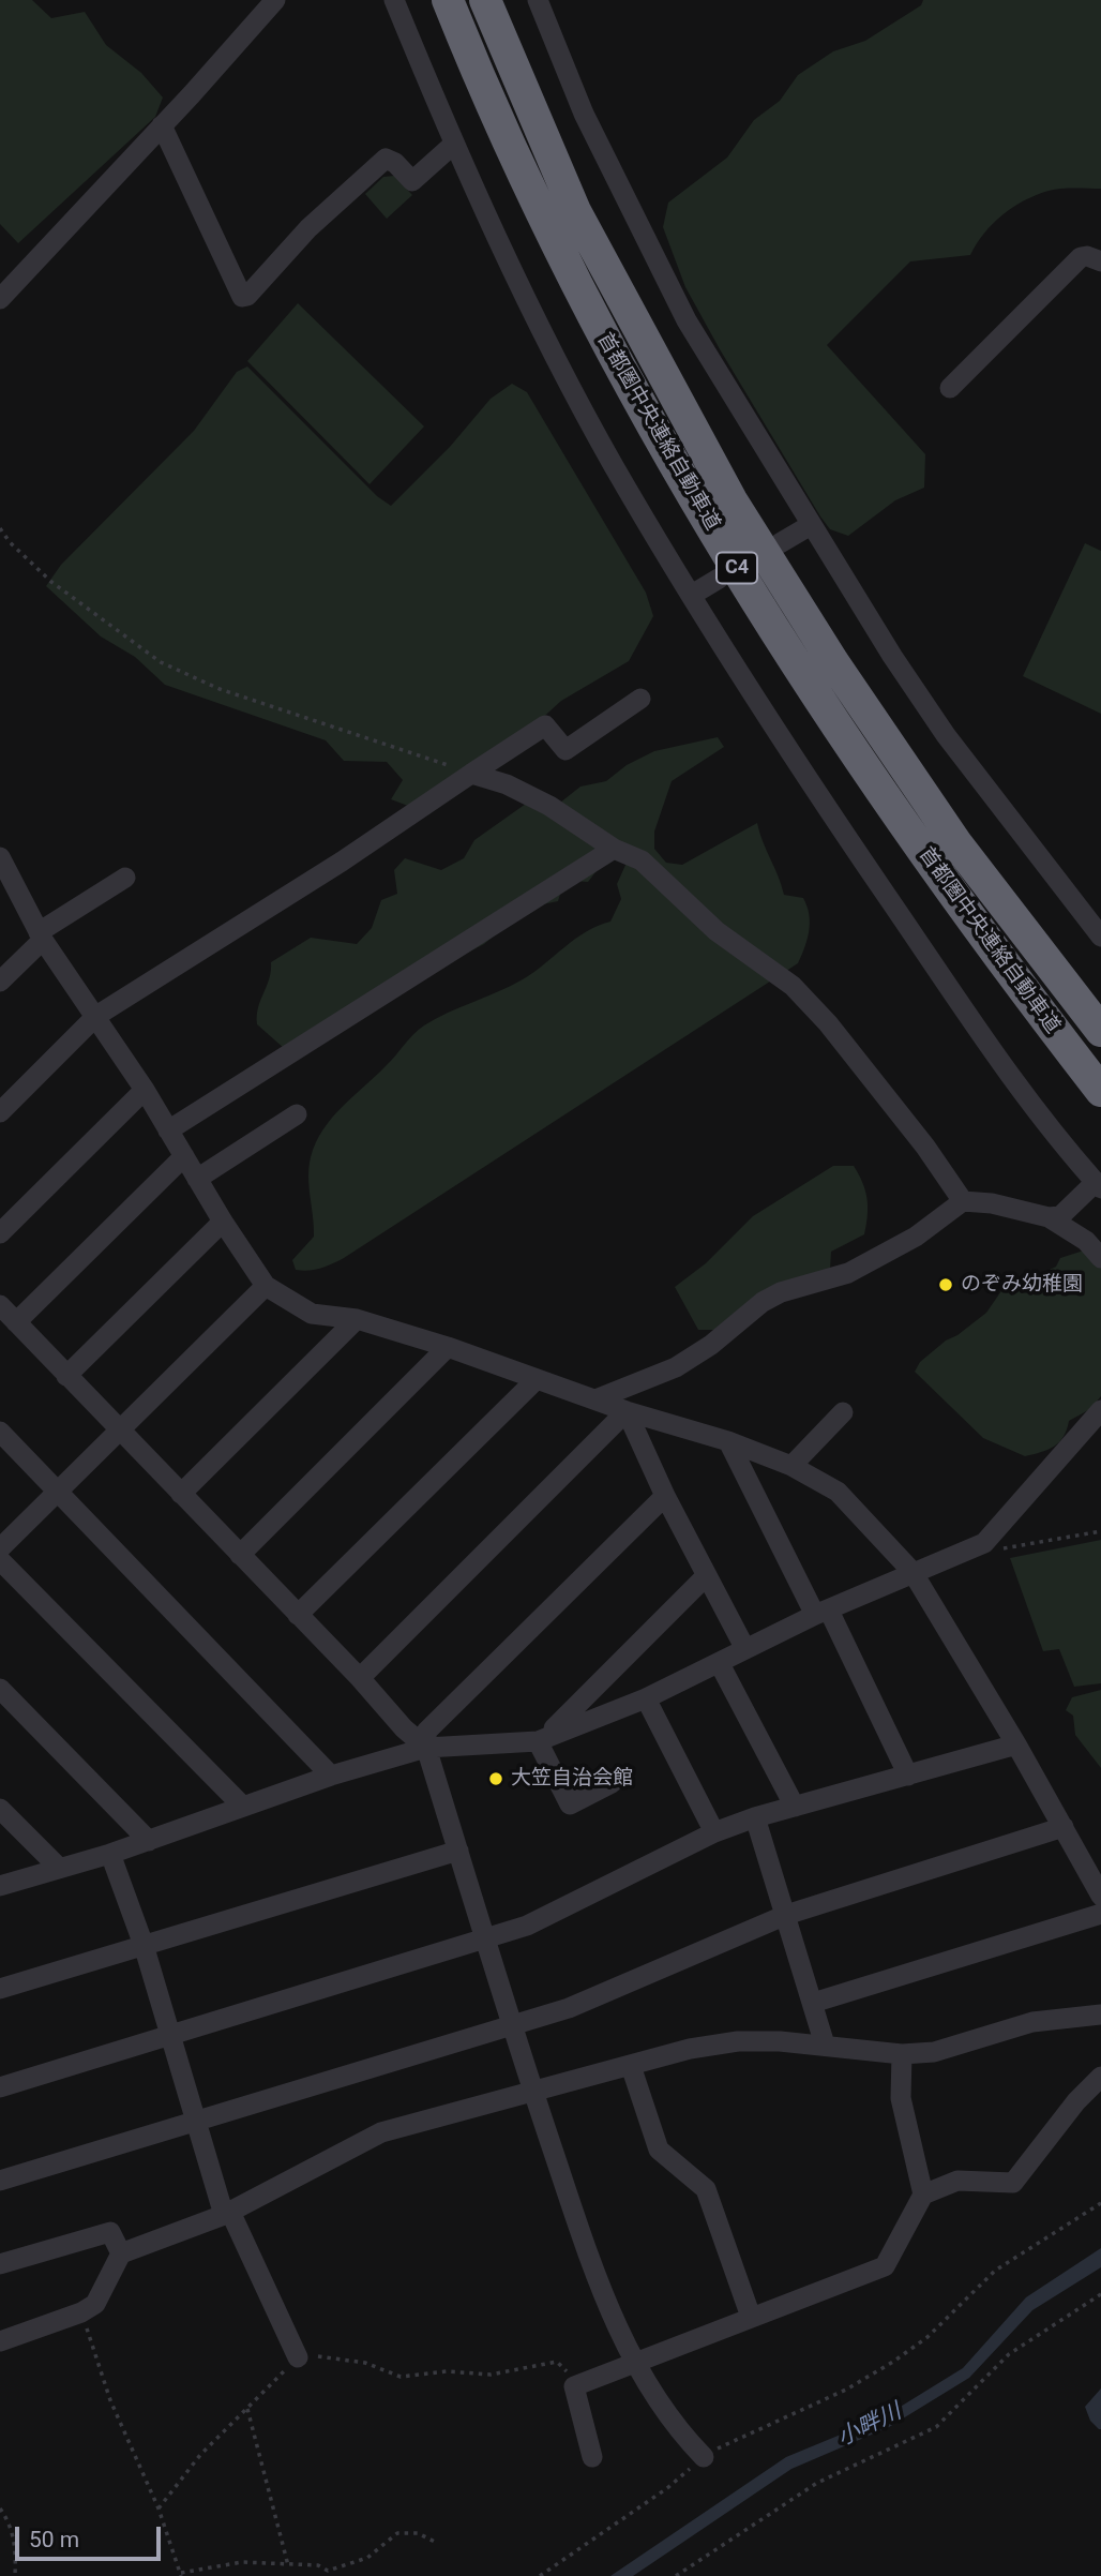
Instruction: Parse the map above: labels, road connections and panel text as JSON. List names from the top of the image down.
{
  "streets": {
    "highway": ["首都圏中央連絡自動車道", "C4"]
  },
  "water": ["小畔川"],
  "places": ["のぞみ幼稚園", "大笠自治会館"],
  "scale_bar": "50 m"
}
